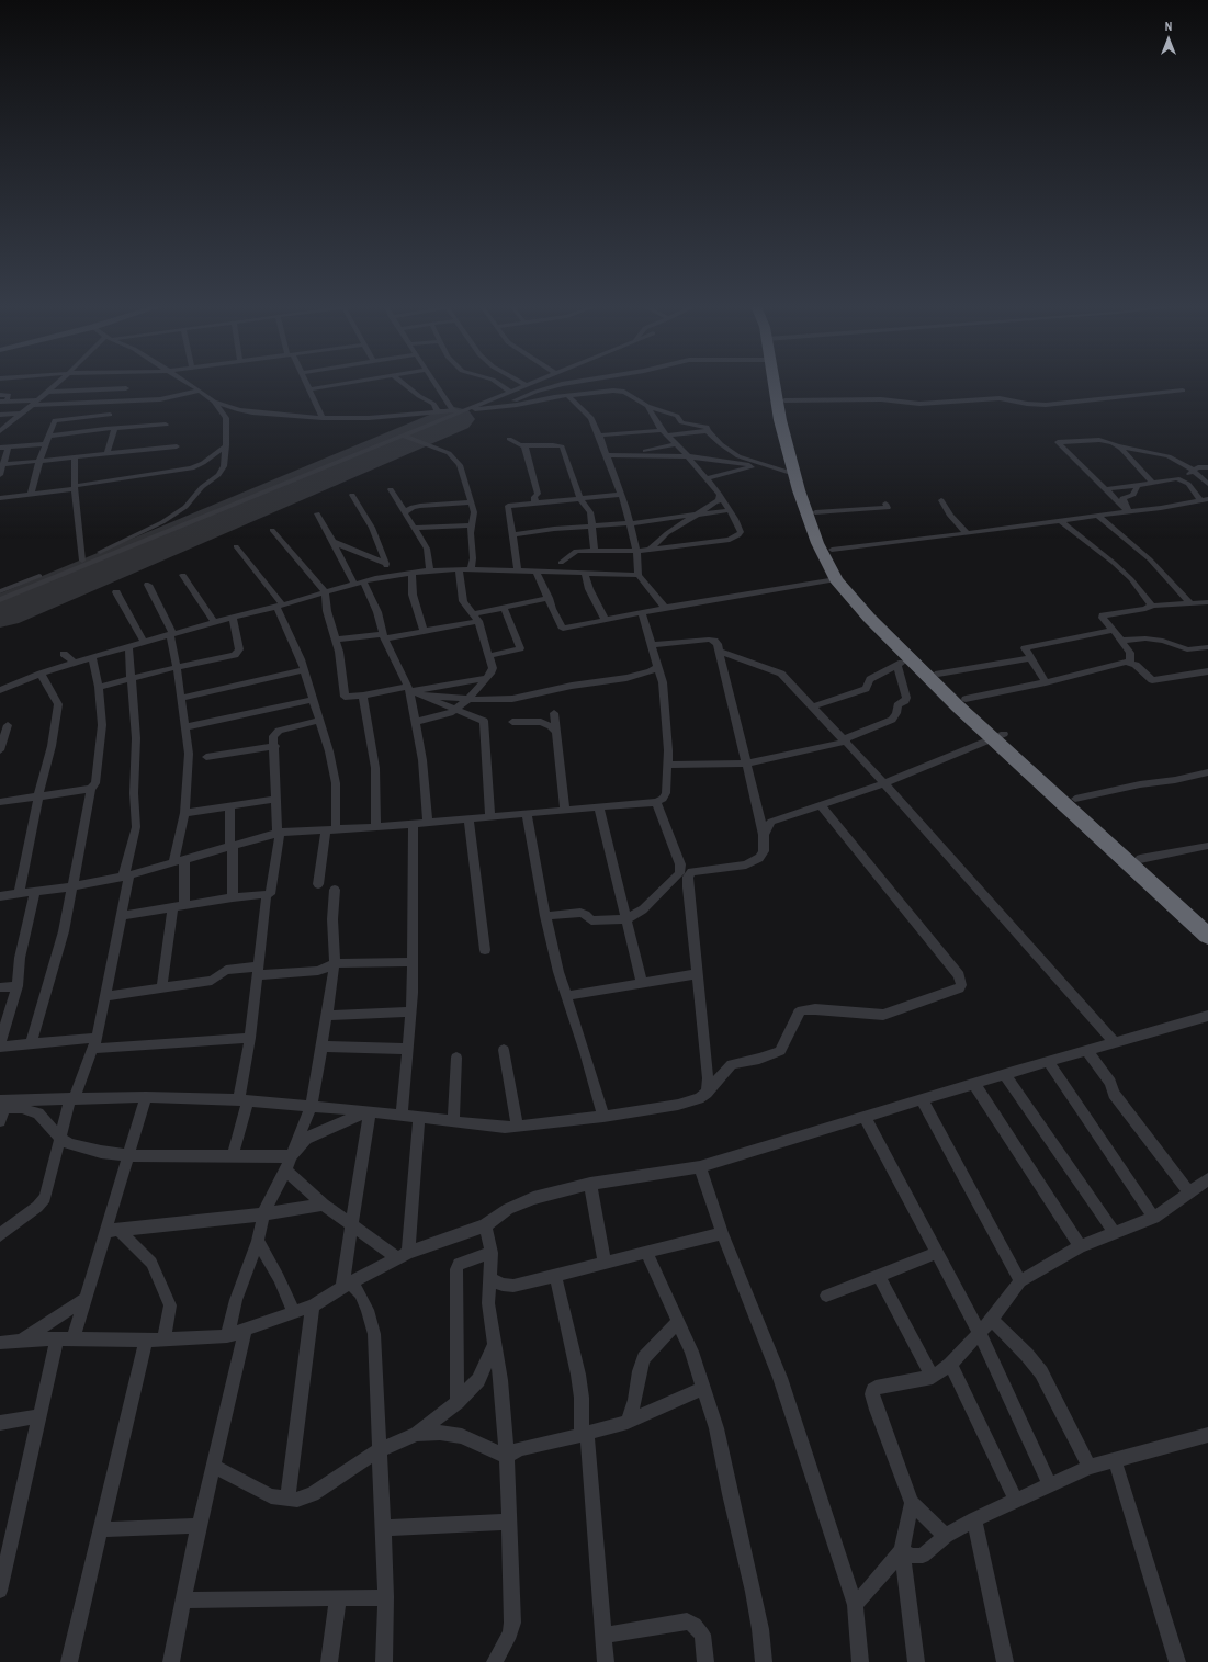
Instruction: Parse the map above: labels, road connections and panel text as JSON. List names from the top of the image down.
{
  "north": "top"
}
